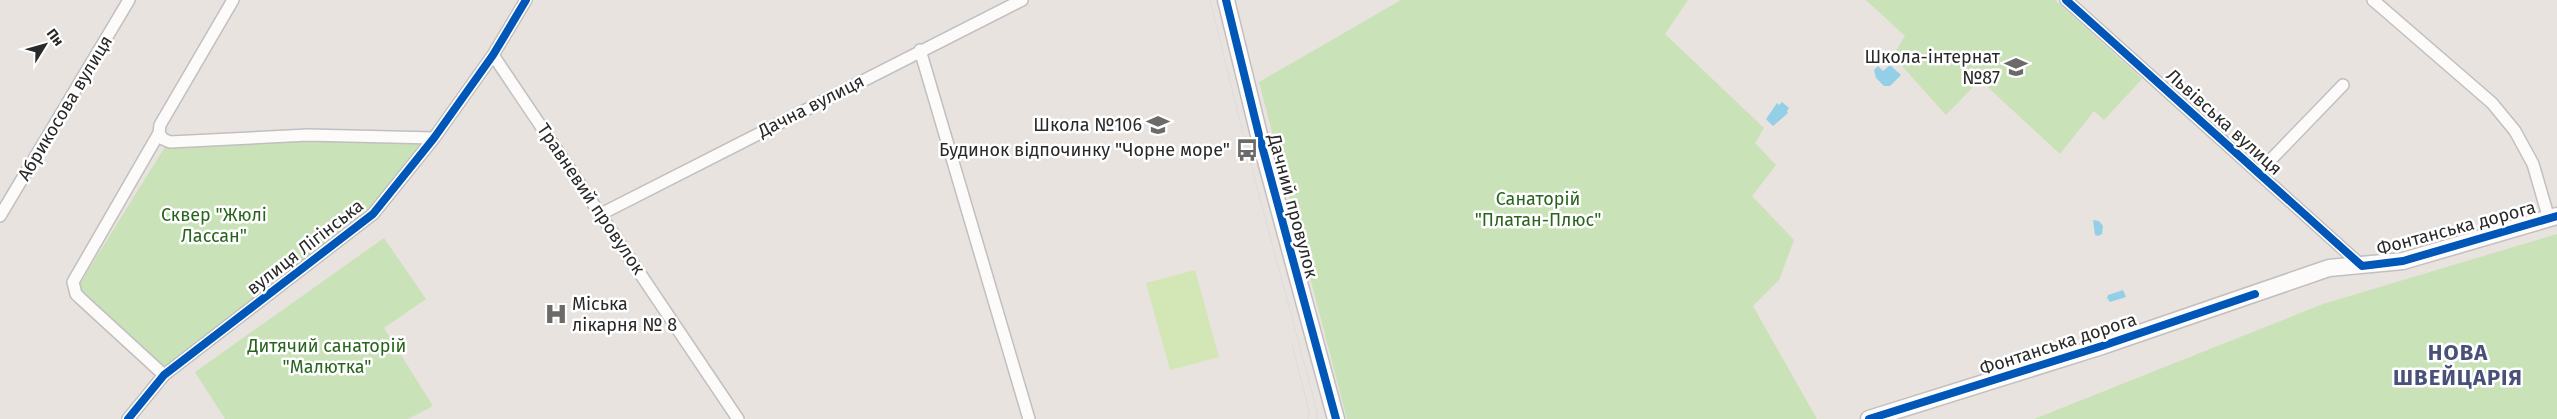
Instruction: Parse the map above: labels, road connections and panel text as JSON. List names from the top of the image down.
{
  "streets": {
    "main road": ["Дачний провулок", "Фонтанська дорога"],
    "street": [
      "Дачна вулиця",
      "Абрикосова вулиця",
      "Львівська вулиця",
      "Травневий провулок",
      "вулиця Лігінська"
    ]
  },
  "crossings": [
    ["Дачна вулиця", "Травневий провулок"],
    ["Львівська вулиця", "Фонтанська дорога"],
    ["Травневий провулок", "вулиця Лігінська"]
  ],
  "districts": ["НОВА ШВЕЙЦАРІЯ"],
  "parks": ["Санаторій \"Платан-Плюс\"", "Сквер \"Жюлі Лассан\"", "Дитячий санаторій \"Малютка\""],
  "places": {
    "school or university": ["Школа-інтернат №87", "Школа №106"],
    "bus stop": ["Будинок відпочинку \"Чорне море\""],
    "hospital": ["Міська лікарня № 8"]
  },
  "north": "top right"
}
